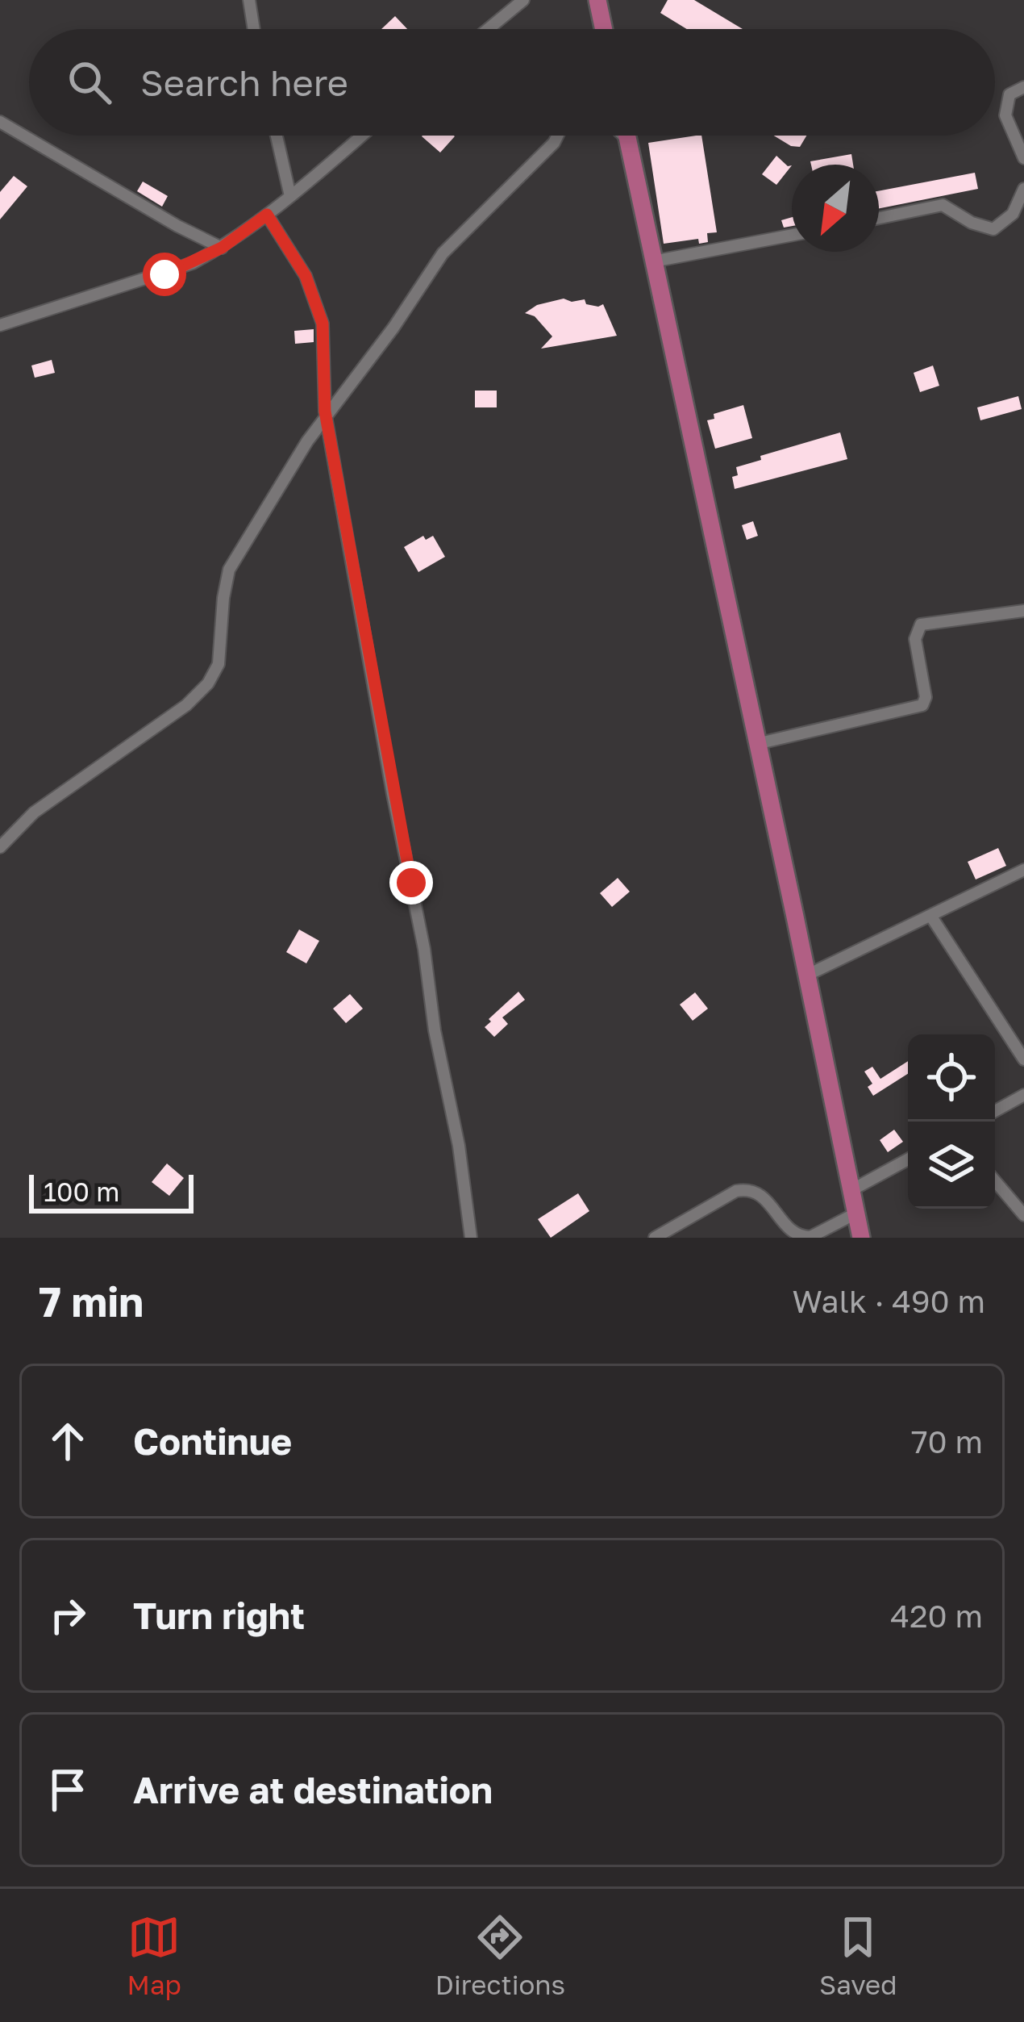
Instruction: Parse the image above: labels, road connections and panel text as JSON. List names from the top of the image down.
{
  "scale_bar": "100 m",
  "north": "bottom left",
  "page": {
    "search": "Search here",
    "scale": "100 m",
    "heading": ["7 min", "Walk · 490 m"],
    "list": [
      ["Continue", "70 m"],
      ["Turn right", "420 m"],
      "Arrive at destination"
    ],
    "nav": ["Map", "Directions", "Saved"]
  }
}
